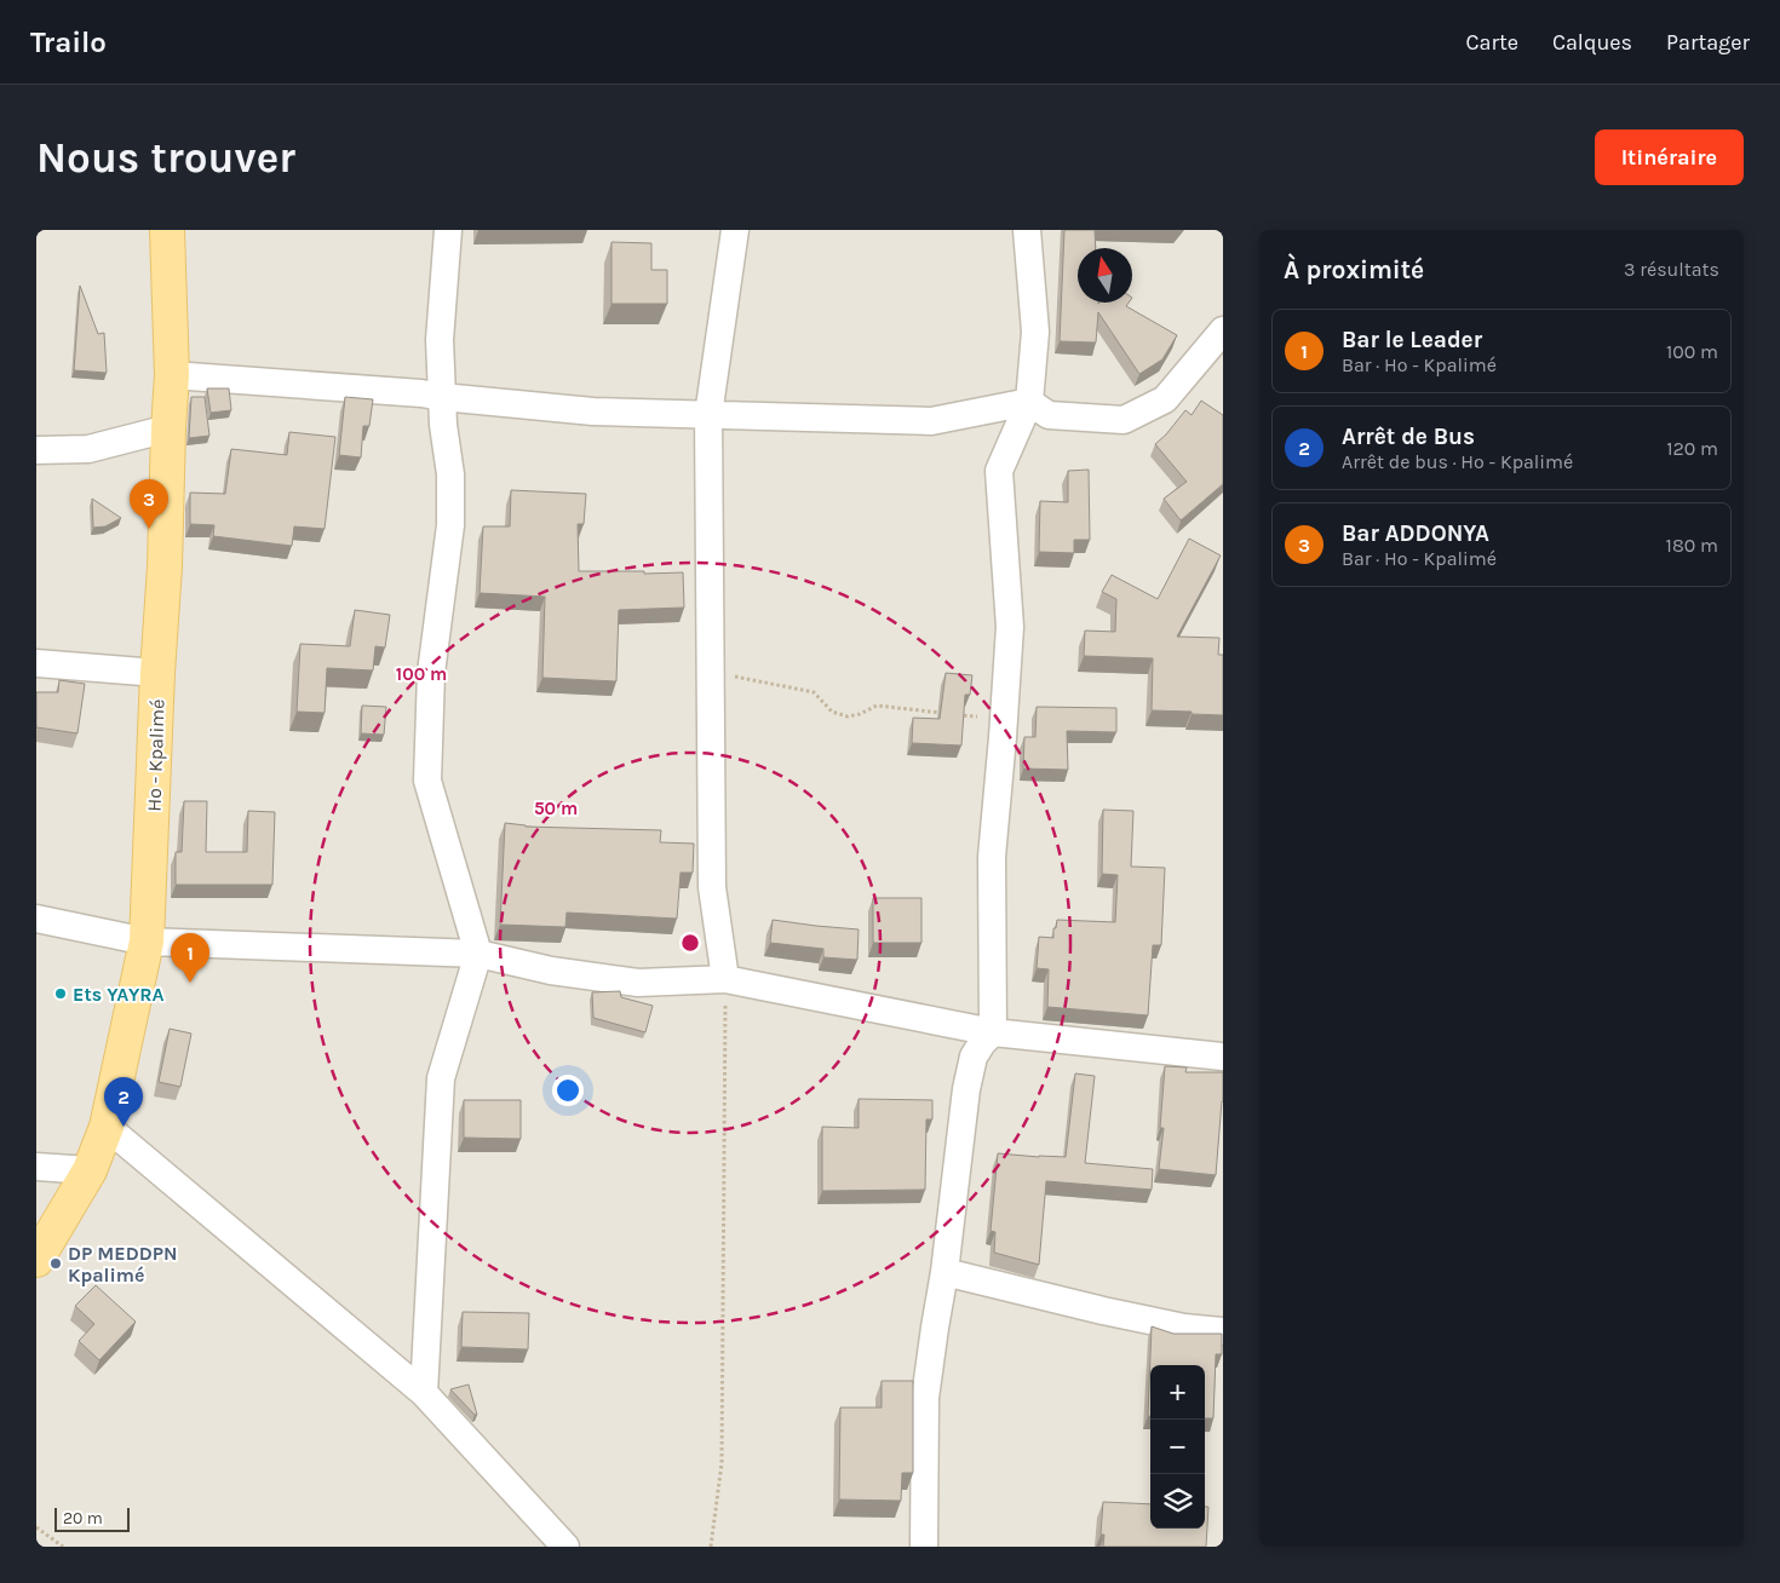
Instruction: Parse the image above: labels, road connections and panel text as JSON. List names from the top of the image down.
{
  "streets": {
    "main road": ["Ho - Kpalimé"]
  },
  "places": ["Ets YAYRA", "DP MEDDPN Kpalimé"],
  "scale_bar": "20 m",
  "north": "top",
  "page": {
    "header": "Trailo",
    "nav": ["Carte", "Calques", "Partager"],
    "buttons": "Itinéraire",
    "title": "Nous trouver",
    "heading": ["À proximité", "3 résultats"],
    "list": [
      {
        "mark": "1",
        "name": "Bar le Leader",
        "note": "Bar · Ho - Kpalimé",
        "value": "100 m"
      },
      {
        "mark": "2",
        "name": "Arrêt de Bus",
        "note": "Arrêt de bus · Ho - Kpalimé",
        "value": "120 m"
      },
      {
        "mark": "3",
        "name": "Bar ADDONYA",
        "note": "Bar · Ho - Kpalimé",
        "value": "180 m"
      }
    ],
    "pins": ["3", "1", "2"],
    "map_buttons": ["+", "−"],
    "scale": "20 m"
  },
  "rings": ["100 m", "50 m"]
}
